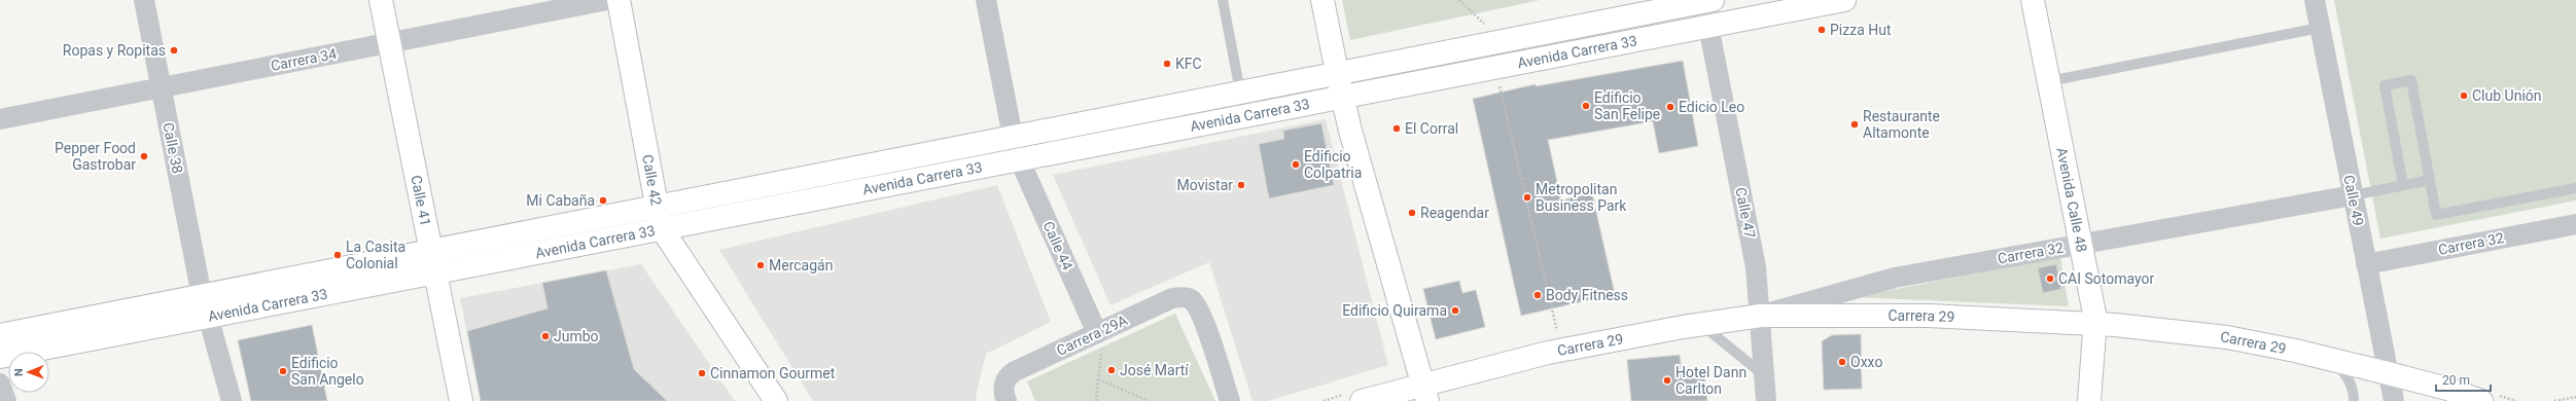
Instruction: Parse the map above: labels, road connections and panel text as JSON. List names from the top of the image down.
{
  "streets": {
    "main road": [
      "Avenida Carrera 33",
      "Calle 42",
      "Avenida Calle 48",
      "Calle 41",
      "Carrera 29"
    ],
    "street": [
      "Carrera 34",
      "Calle 38",
      "Calle 49",
      "Calle 47",
      "Carrera 32",
      "Calle 44",
      "Carrera 29A"
    ]
  },
  "crossings": [
    ["Avenida Carrera 33", "Calle 38"],
    ["Avenida Carrera 33", "Calle 42"],
    ["Avenida Carrera 33", "Calle 41"],
    ["Avenida Carrera 33", "Calle 47"],
    ["Avenida Carrera 33", "Calle 44"],
    ["Carrera 34", "Calle 38"],
    ["Carrera 34", "Calle 41"],
    ["Avenida Calle 48", "Carrera 32"],
    ["Avenida Calle 48", "Carrera 29"],
    ["Calle 49", "Carrera 32"],
    ["Calle 49", "Carrera 29"],
    ["Calle 47", "Carrera 32"],
    ["Calle 47", "Carrera 29"],
    ["Carrera 32", "Carrera 29"],
    ["Calle 44", "Carrera 29A"]
  ],
  "places": [
    "Pizza Hut",
    "Ropas y Ropitas",
    "KFC",
    "Club Unión",
    "Edificio San Felipe",
    "Edicio Leo",
    "Restaurante Altamonte",
    "El Corral",
    "Pepper Food Gastrobar",
    "Edificio Colpatria",
    "Movistar",
    "Metropolitan Business Park",
    "Mi Cabaña",
    "Reagendar",
    "La Casita Colonial",
    "Mercagán",
    "CAI Sotomayor",
    "Body Fitness",
    "Edificio Quirama",
    "Jumbo",
    "Oxxo",
    "José Martí",
    "Edificio San Angelo",
    "Cinnamon Gourmet",
    "Hotel Dann Carlton"
  ],
  "scale_bar": "20 m",
  "north": "left"
}
